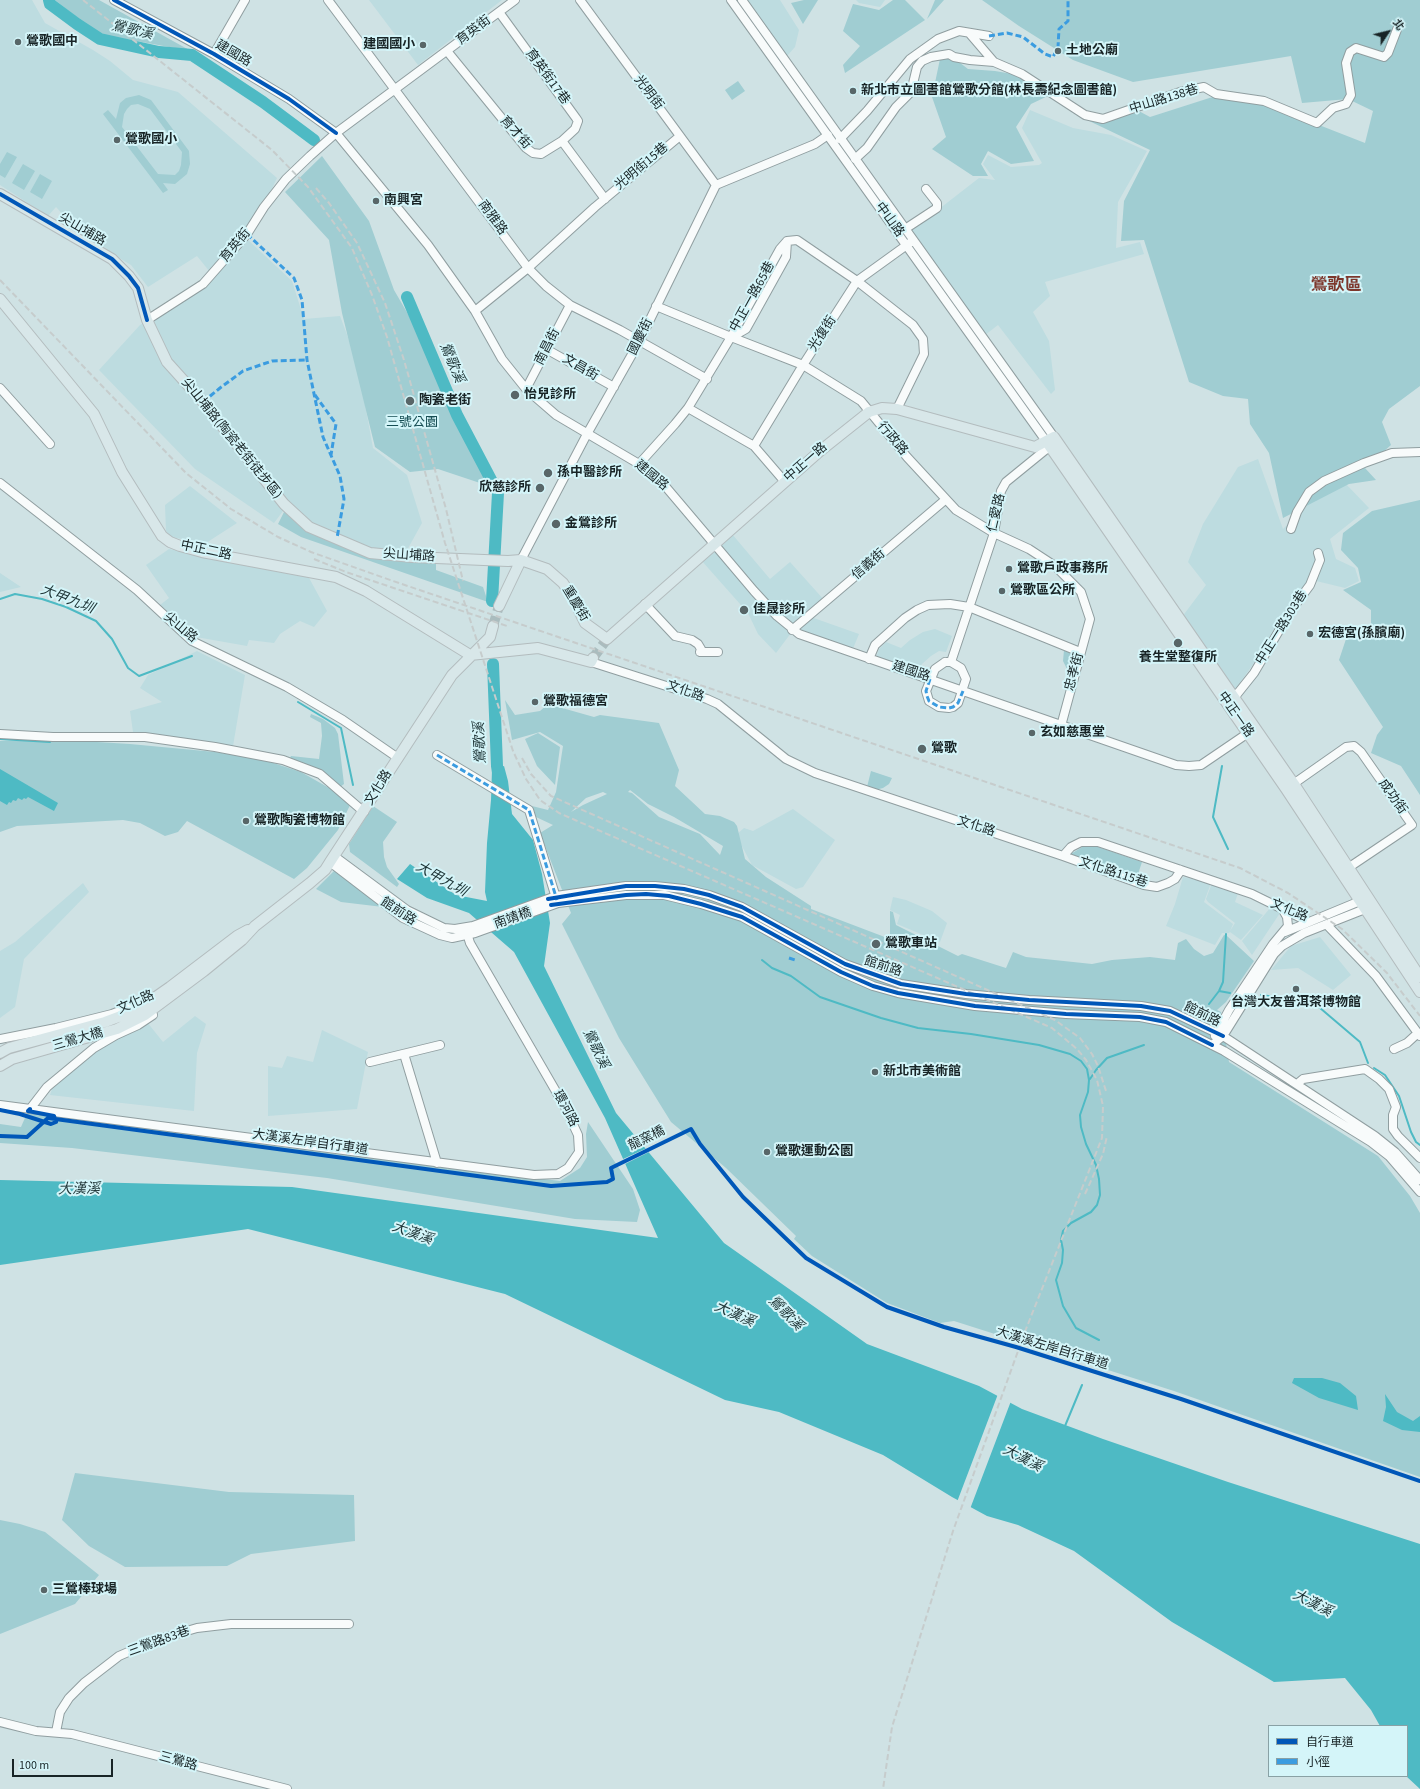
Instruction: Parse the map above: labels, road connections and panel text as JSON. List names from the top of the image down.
{
  "streets": {
    "main road": [
      "尖山埔路",
      "國慶街",
      "尖山埔路(陶瓷老街徒步區)",
      "中正一路",
      "中正二路",
      "重慶街",
      "文化路",
      "三鶯大橋"
    ],
    "street": [
      "育英街",
      "建國路",
      "育英街17巷",
      "光明街",
      "中山路138巷",
      "育才街",
      "光明街15巷",
      "南雅路",
      "中山路",
      "中正一路65巷",
      "光復街",
      "南昌街",
      "文昌街",
      "行政路",
      "仁愛路",
      "信義街",
      "尖山路",
      "中正一路303巷",
      "忠孝街",
      "成功街",
      "文化路115巷",
      "館前路",
      "南靖橋",
      "環河路",
      "三鶯路83巷",
      "三鶯路"
    ],
    "cycle path": ["龍窯橋"]
  },
  "crossings": [
    ["育英街", "建國路"],
    ["育英街", "育英街17巷"],
    ["育英街", "育才街"],
    ["育英街", "南雅路"],
    ["育英街", "尖山埔路"],
    ["育英街", "尖山埔路(陶瓷老街徒步區)"],
    ["建國路", "光明街15巷"],
    ["建國路", "中正一路65巷"],
    ["建國路", "國慶街"],
    ["建國路", "南昌街"],
    ["建國路", "中正一路"],
    ["建國路", "信義街"],
    ["建國路", "忠孝街"],
    ["育英街17巷", "育才街"],
    ["光明街", "光明街15巷"],
    ["光明街", "國慶街"],
    ["光明街15巷", "南雅路"],
    ["南雅路", "中正一路65巷"],
    ["南雅路", "國慶街"],
    ["南雅路", "南昌街"],
    ["中山路", "光復街"],
    ["中山路", "中正一路"],
    ["中山路", "仁愛路"],
    ["尖山埔路", "國慶街"],
    ["尖山埔路", "尖山埔路(陶瓷老街徒步區)"],
    ["尖山埔路", "重慶街"],
    ["中正一路65巷", "光復街"],
    ["中正一路65巷", "行政路"],
    ["中正一路65巷", "中正一路"],
    ["光復街", "行政路"],
    ["國慶街", "文昌街"],
    ["國慶街", "行政路"],
    ["國慶街", "重慶街"],
    ["南昌街", "文昌街"],
    ["行政路", "中正一路"],
    ["行政路", "仁愛路"],
    ["行政路", "信義街"],
    ["行政路", "忠孝街"],
    ["中正一路", "仁愛路"],
    ["中正一路", "重慶街"],
    ["中正一路", "中正一路303巷"],
    ["中正一路", "文化路"],
    ["中正一路", "成功街"],
    ["中正二路", "文化路"],
    ["尖山路", "文化路"],
    ["文化路", "文化路115巷"],
    ["文化路", "館前路"],
    ["文化路", "三鶯大橋"],
    ["館前路", "南靖橋"],
    ["館前路", "環河路"],
    ["南靖橋", "環河路"],
    ["三鶯路83巷", "三鶯路"]
  ],
  "districts": ["鶯歌區"],
  "water": ["鶯歌溪", "大甲九圳", "大漢溪"],
  "parks": ["三號公園"],
  "places": [
    "鶯歌國中",
    "建國國小",
    "土地公廟",
    "新北市立圖書館鶯歌分館(林長壽紀念圖書館)",
    "鶯歌國小",
    "南興宮",
    "怡兒診所",
    "陶瓷老街",
    "孫中醫診所",
    "欣慈診所",
    "金鶯診所",
    "鶯歌戶政事務所",
    "鶯歌區公所",
    "佳晟診所",
    "宏德宮(孫臏廟)",
    "養生堂整復所",
    "鶯歌福德宮",
    "玄如慈惠堂",
    "鶯歌",
    "鶯歌陶瓷博物館",
    "鶯歌車站",
    "台灣大友普洱茶博物館",
    "新北市美術館",
    "鶯歌運動公園",
    "三鶯棒球場"
  ],
  "legend": ["自行車道", "小徑"],
  "scale_bar": "100 m",
  "north": "top right"
}
